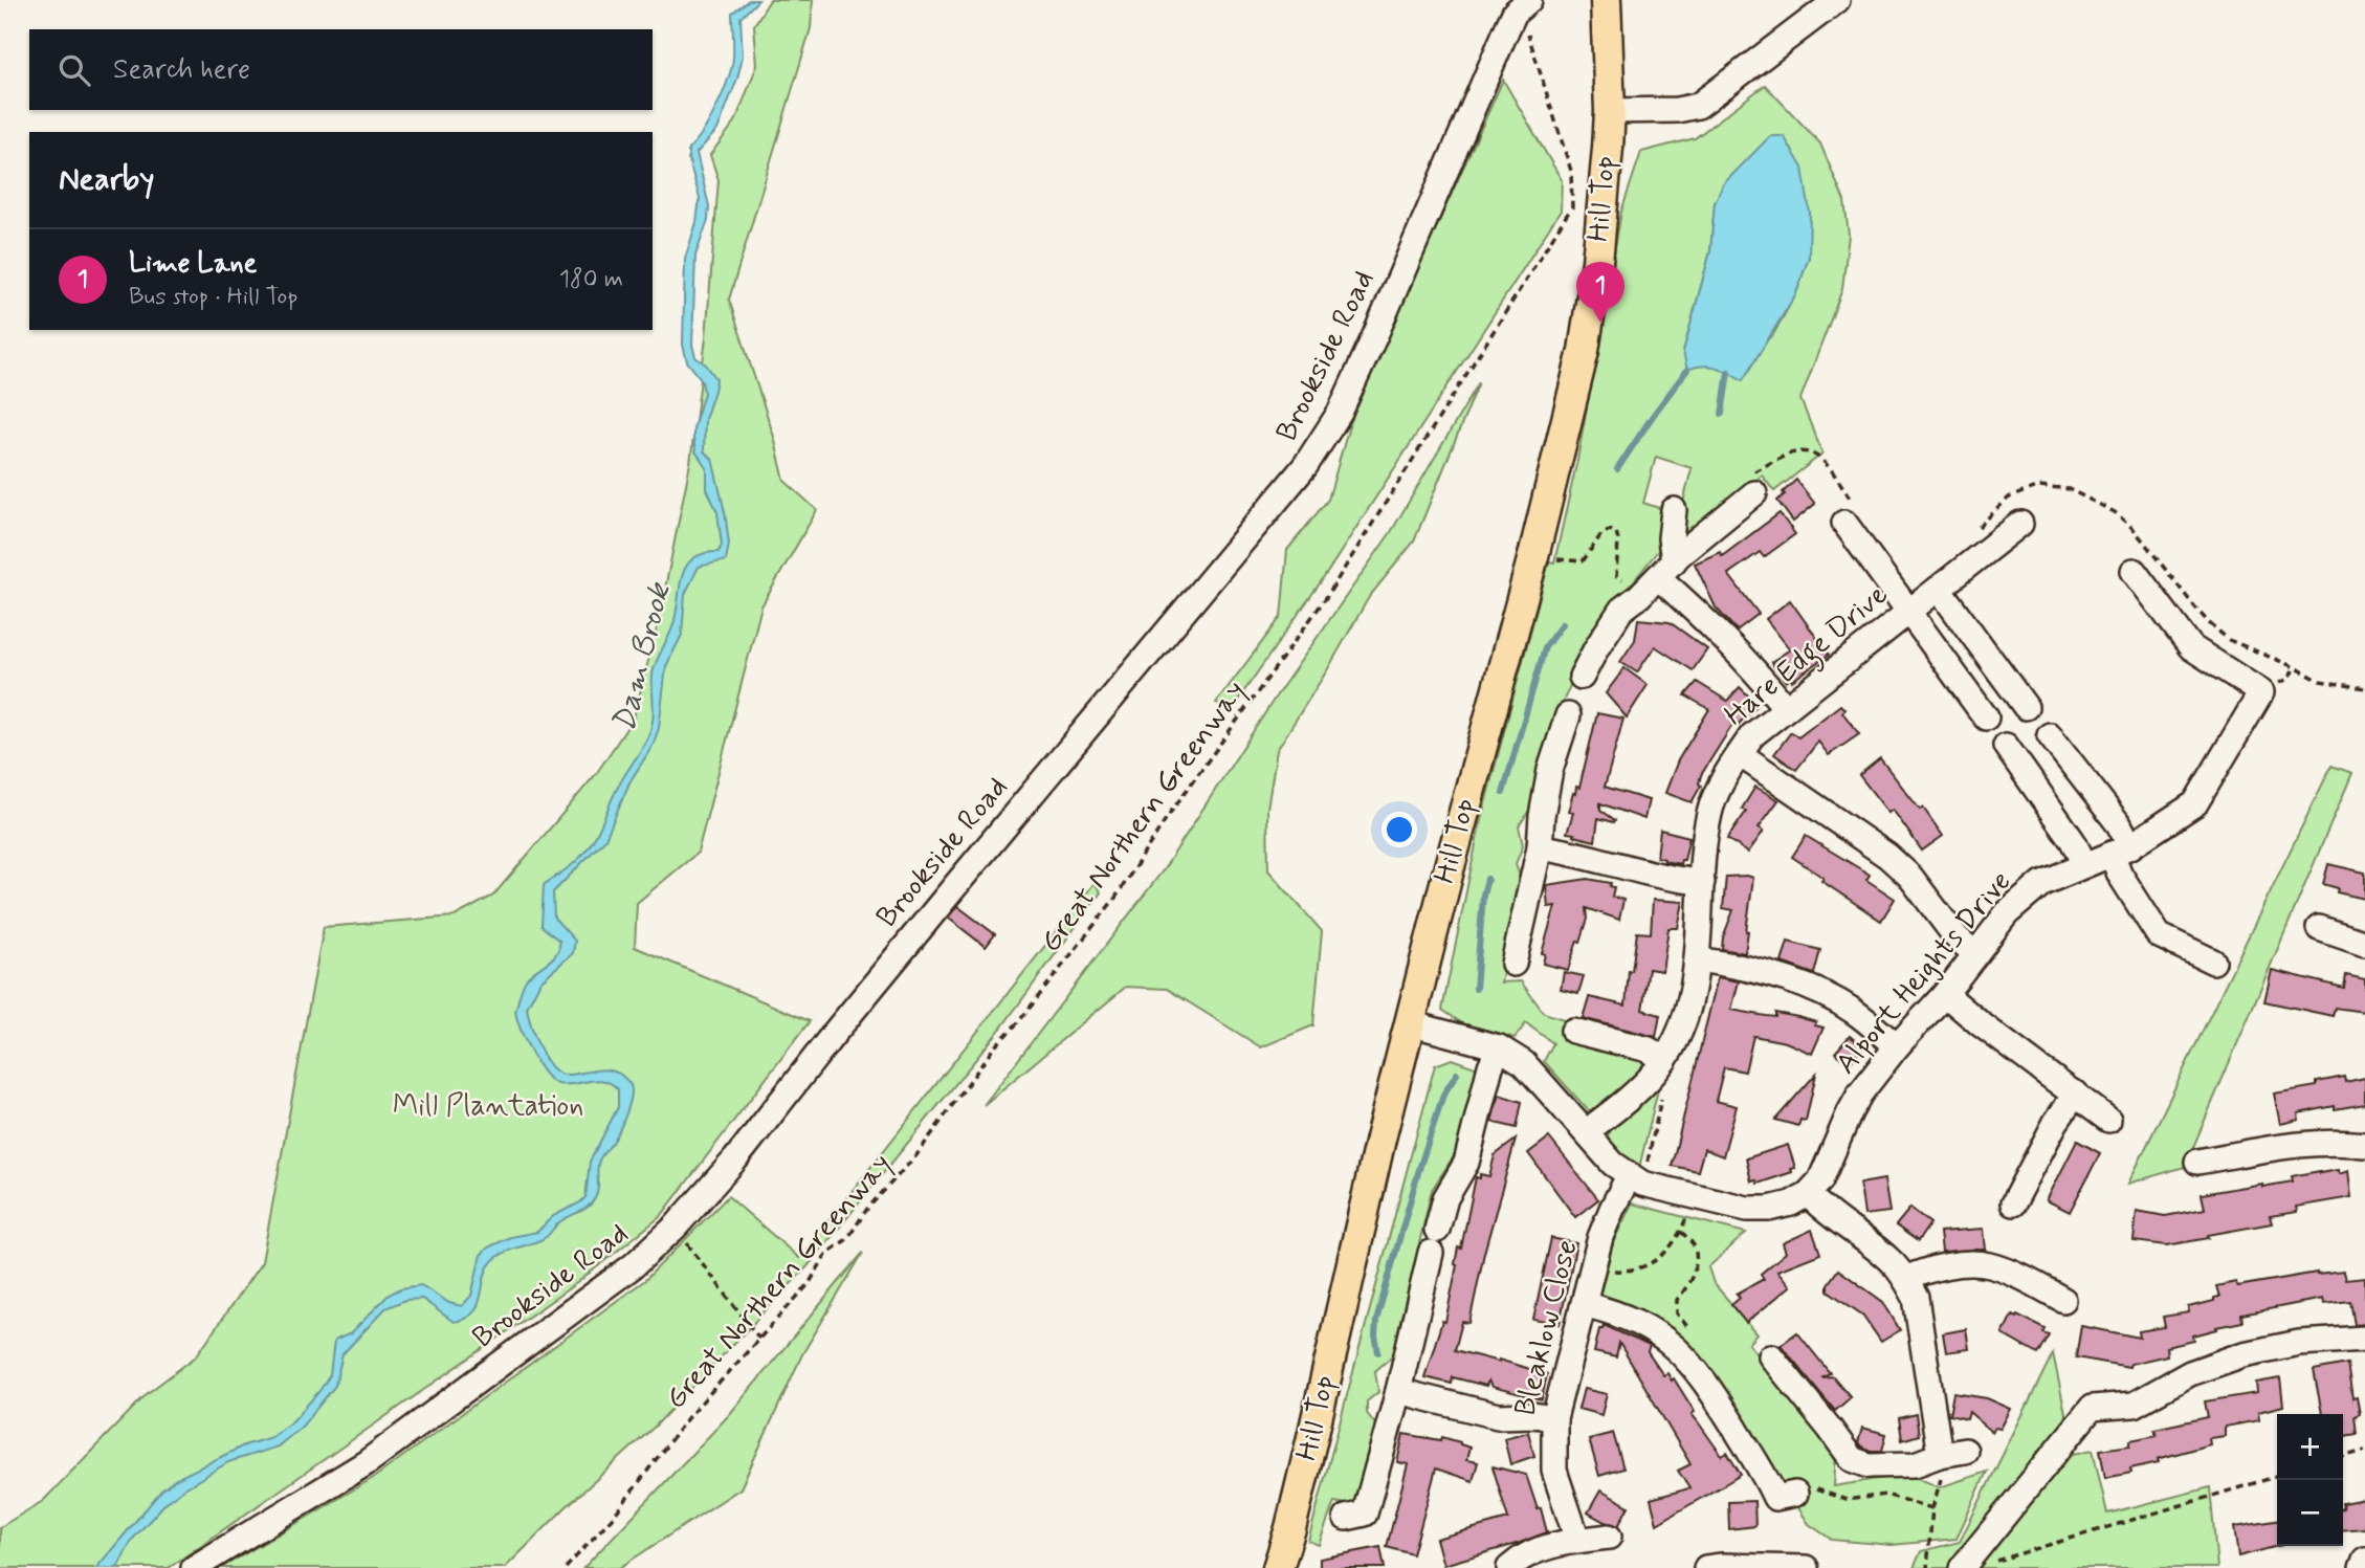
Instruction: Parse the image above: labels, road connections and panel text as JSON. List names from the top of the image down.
{
  "streets": {
    "main road": ["Hill Top"],
    "street": [
      "Brookside Road",
      "Hare Edge Drive",
      "Alport Heights Drive",
      "Bleaklow Close"
    ],
    "path": ["Great Northern Greenway"]
  },
  "crossings": [
    ["Brookside Road", "Great Northern Greenway"]
  ],
  "water": ["Dam Brook"],
  "parks": ["Mill Plantation"],
  "page": {
    "search": "Search here",
    "heading": "Nearby",
    "list": [
      {
        "mark": "1",
        "name": "Lime Lane",
        "note": "Bus stop · Hill Top",
        "value": "180 m"
      }
    ],
    "pins": "1",
    "map_buttons": ["+", "−"]
  }
}
